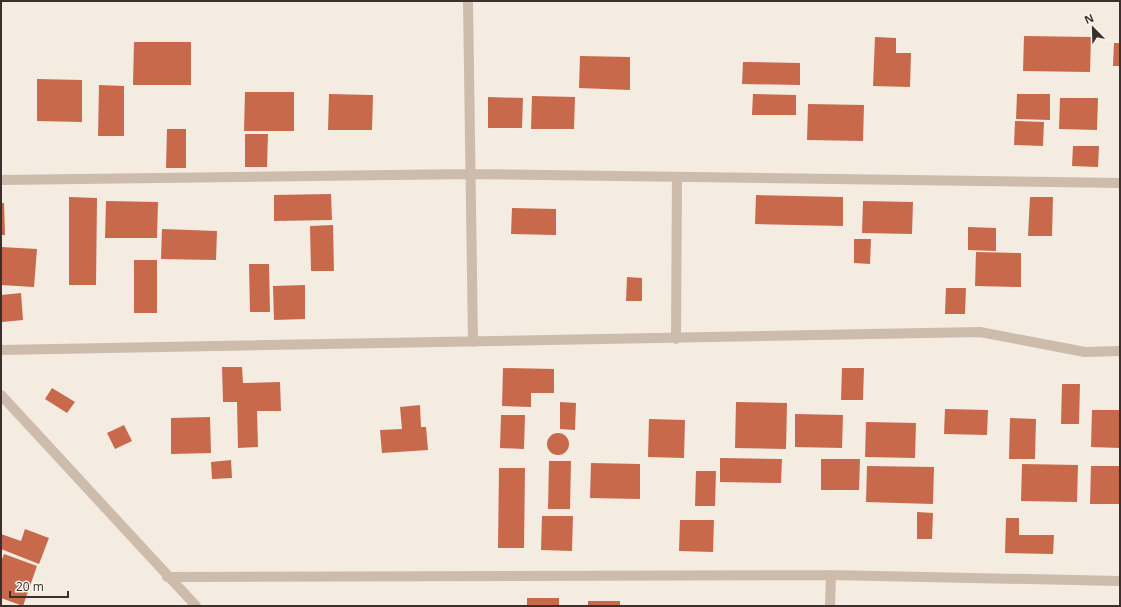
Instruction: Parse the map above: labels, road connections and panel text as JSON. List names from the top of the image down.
{
  "scale_bar": "20 m",
  "north": "top left"
}
